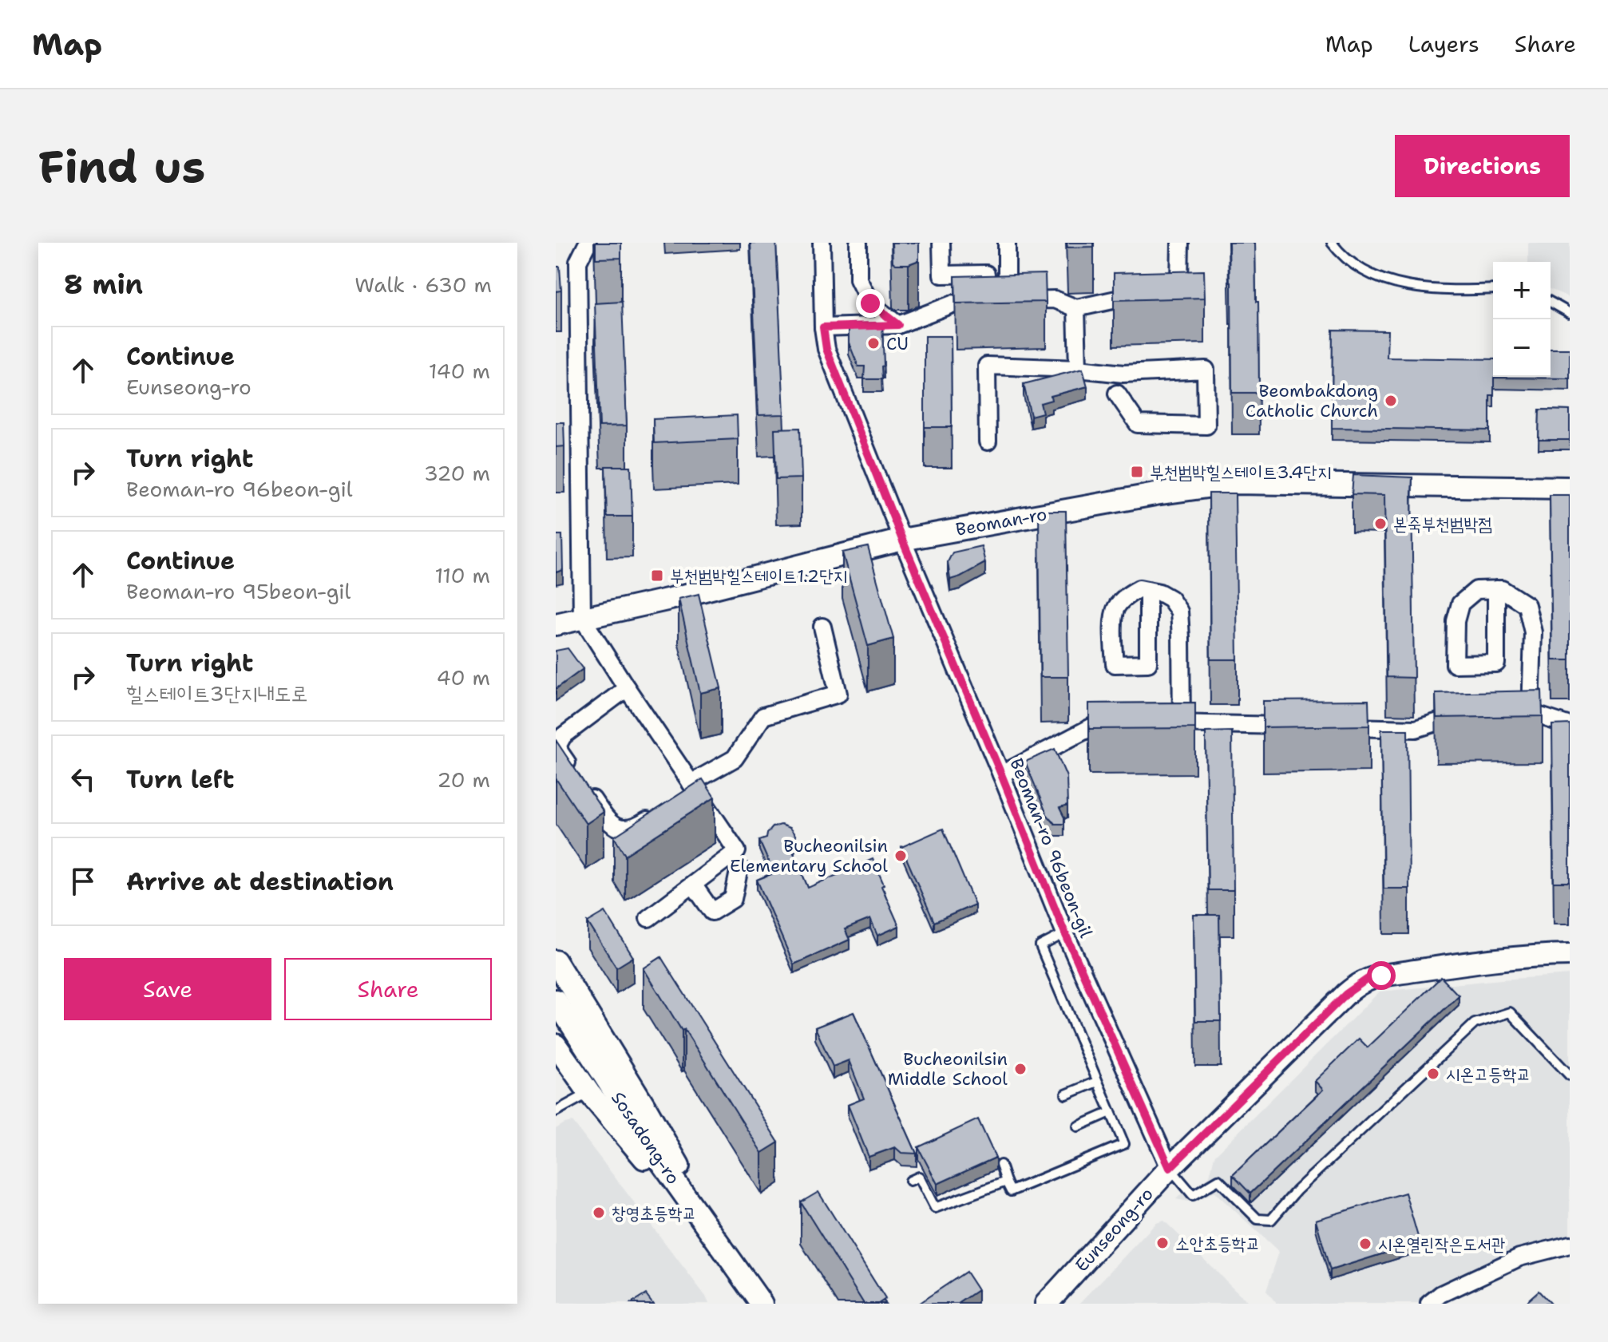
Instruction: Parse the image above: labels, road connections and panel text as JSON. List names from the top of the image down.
{
  "streets": {
    "street": [
      "Beoman-ro",
      "Beoman-ro 96beon-gil",
      "Sosadong-ro",
      "Eunseong-ro"
    ]
  },
  "crossings": [
    ["Beoman-ro", "Beoman-ro 96beon-gil"],
    ["Beoman-ro 96beon-gil", "Eunseong-ro"]
  ],
  "places": {
    "other": [
      "CU",
      "Beombakdong Catholic Church",
      "본죽부천범박점",
      "Bucheonilsin Elementary School",
      "Bucheonilsin Middle School",
      "시온고등학교",
      "창영초등학교",
      "소안초등학교",
      "시온열린작은도서관"
    ],
    "transit": ["부천범박힐스테이트3.4단지", "부천범박힐스테이트1.2단지"]
  },
  "page": {
    "header": "Map",
    "nav": ["Map", "Layers", "Share"],
    "buttons": [
      "Directions",
      ["Save", "Share"]
    ],
    "title": "Find us",
    "heading": ["8 min", "Walk · 630 m"],
    "map_buttons": ["+", "−"],
    "list": [
      ["Continue", "Eunseong-ro", "140 m"],
      ["Turn right", "Beoman-ro 96beon-gil", "320 m"],
      ["Continue", "Beoman-ro 95beon-gil", "110 m"],
      ["Turn right", "힐스테이트3단지내도로", "40 m"],
      ["Turn left", "20 m"],
      "Arrive at destination"
    ]
  }
}
